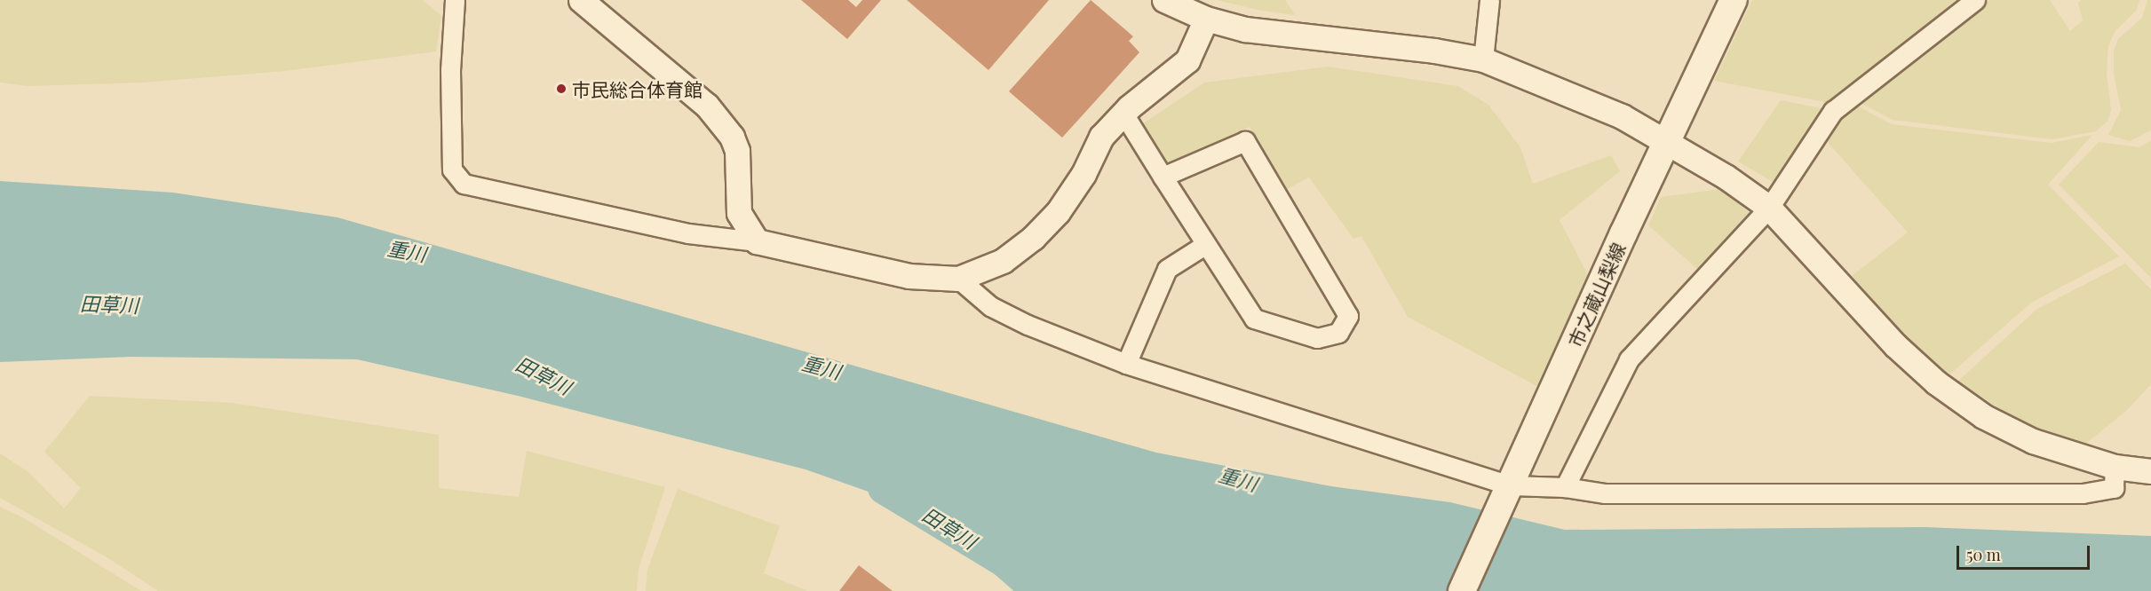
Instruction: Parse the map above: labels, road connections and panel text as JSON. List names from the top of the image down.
{
  "streets": {
    "main road": ["市之蔵山梨線"]
  },
  "water": ["重川", "田草川"],
  "places": ["市民総合体育館"],
  "scale_bar": "50 m"
}
